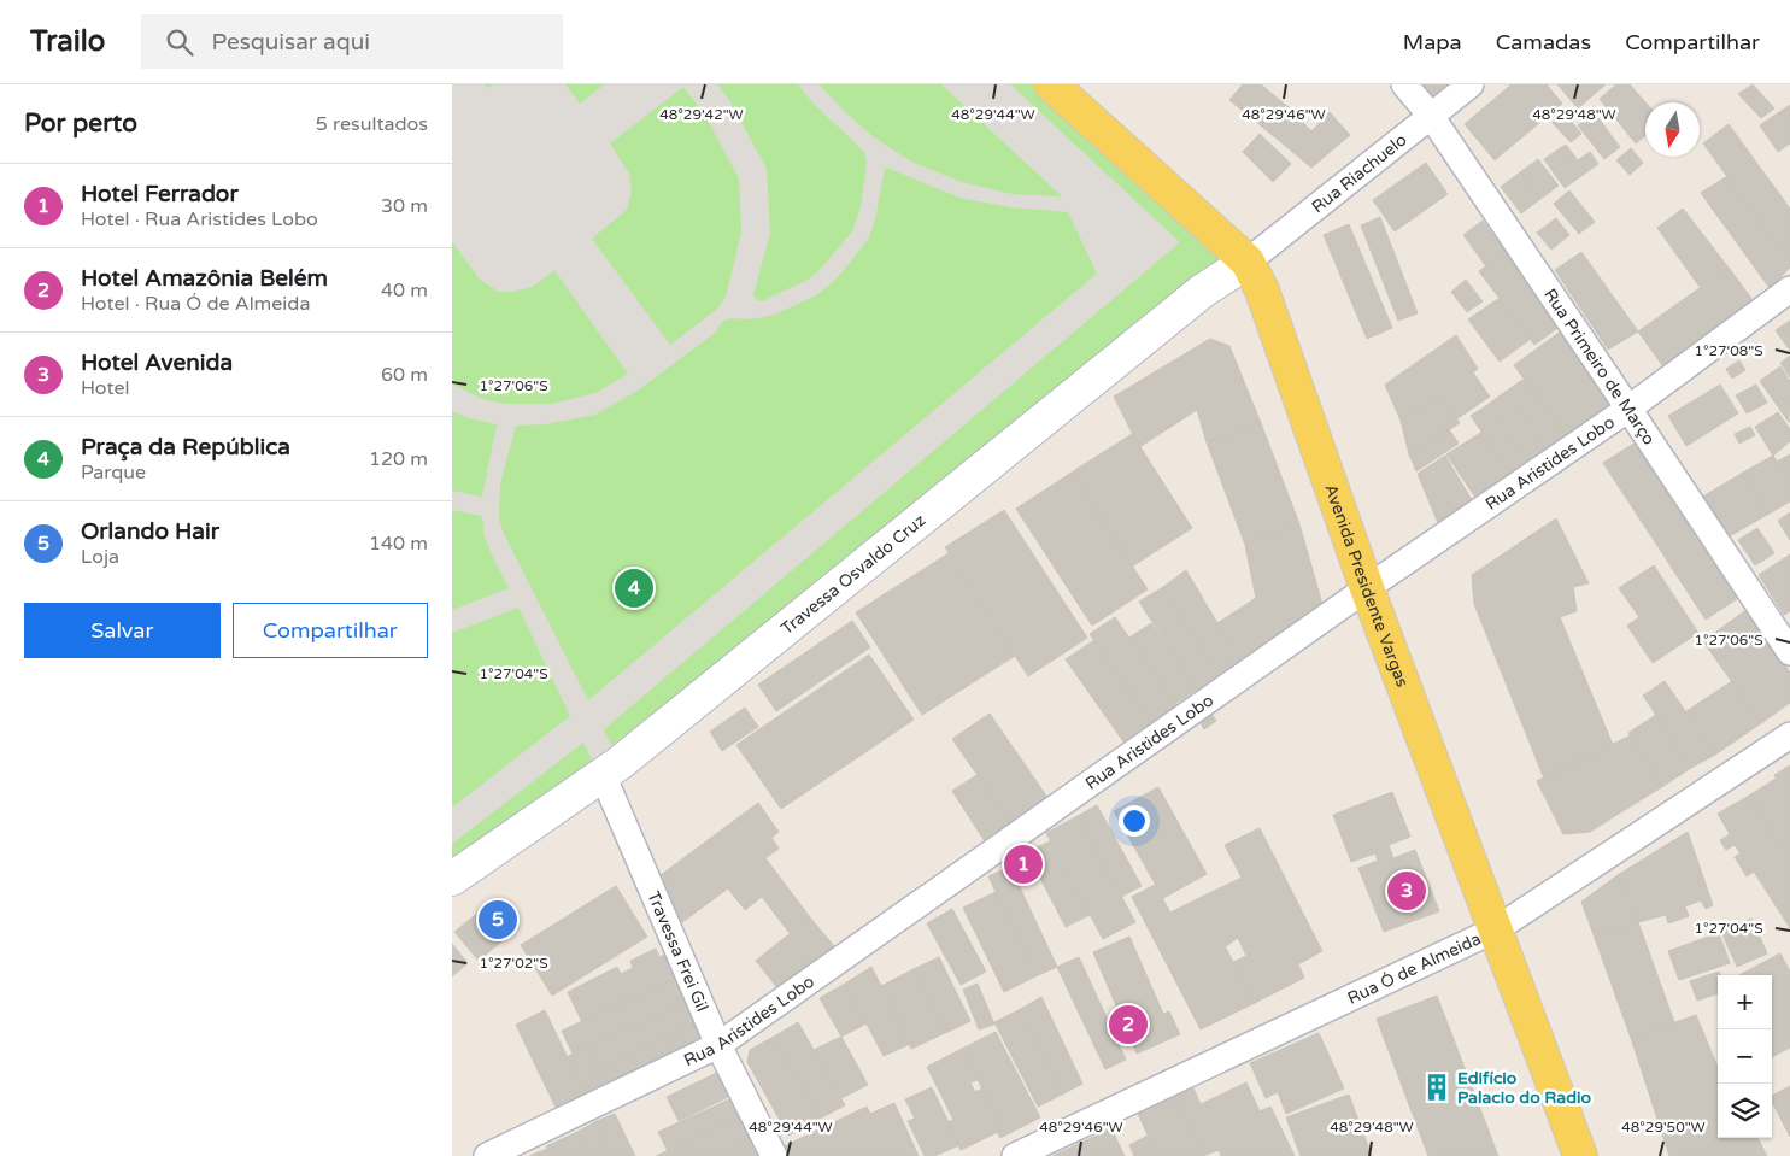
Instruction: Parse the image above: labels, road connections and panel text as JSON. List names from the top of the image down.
{
  "streets": {
    "main road": ["Travessa Osvaldo Cruz", "Avenida Presidente Vargas"],
    "street": [
      "Rua Riachuelo",
      "Rua Primeiro de Março",
      "Rua Aristides Lobo",
      "Travessa Frei Gil",
      "Rua Ó de Almeida"
    ]
  },
  "crossings": [
    ["Rua Riachuelo", "Rua Primeiro de Março"],
    ["Rua Riachuelo", "Travessa Osvaldo Cruz"],
    ["Rua Riachuelo", "Avenida Presidente Vargas"],
    ["Rua Primeiro de Março", "Rua Aristides Lobo"],
    ["Rua Aristides Lobo", "Avenida Presidente Vargas"],
    ["Rua Aristides Lobo", "Travessa Frei Gil"],
    ["Travessa Osvaldo Cruz", "Avenida Presidente Vargas"],
    ["Travessa Osvaldo Cruz", "Travessa Frei Gil"],
    ["Avenida Presidente Vargas", "Rua Ó de Almeida"]
  ],
  "places": {
    "building": ["Edifício Palacio do Radio"]
  },
  "north": "bottom",
  "page": {
    "header": "Trailo",
    "search": "Pesquisar aqui",
    "nav": ["Mapa", "Camadas", "Compartilhar"],
    "heading": ["Por perto", "5 resultados"],
    "list": [
      {
        "mark": "1",
        "name": "Hotel Ferrador",
        "note": "Hotel · Rua Aristides Lobo",
        "value": "30 m"
      },
      {
        "mark": "2",
        "name": "Hotel Amazônia Belém",
        "note": "Hotel · Rua Ó de Almeida",
        "value": "40 m"
      },
      {
        "mark": "3",
        "name": "Hotel Avenida",
        "note": "Hotel",
        "value": "60 m"
      },
      {
        "mark": "4",
        "name": "Praça da República",
        "note": "Parque",
        "value": "120 m"
      },
      {
        "mark": "5",
        "name": "Orlando Hair",
        "note": "Loja",
        "value": "140 m"
      }
    ],
    "pins": [
      "4",
      "1",
      "3",
      "5",
      "2"
    ],
    "buttons": ["Salvar", "Compartilhar"],
    "map_buttons": ["+", "−"]
  },
  "coordinates": [
    "48°29'42\"W",
    "48°29'44\"W",
    "48°29'46\"W",
    "48°29'48\"W",
    "1°27'08\"S",
    "1°27'06\"S",
    "1°27'04\"S",
    "1°27'02\"S",
    "48°29'50\"W"
  ]
}
